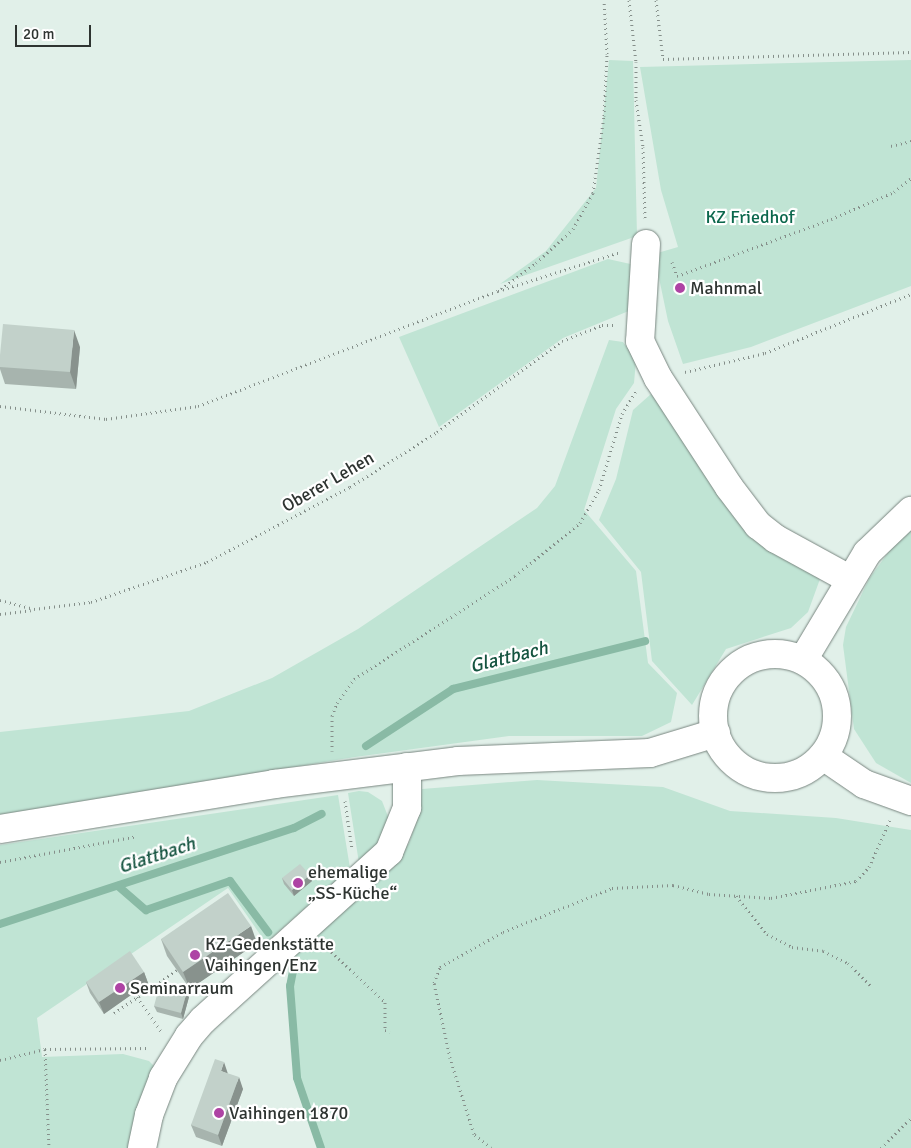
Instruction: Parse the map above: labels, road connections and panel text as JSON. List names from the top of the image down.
{
  "streets": {
    "path": ["Oberer Lehen"]
  },
  "water": ["Glattbach"],
  "parks": ["KZ Friedhof"],
  "places": [
    "Mahnmal",
    "ehemalige „SS-Küche“",
    "KZ-Gedenkstätte Vaihingen/Enz",
    "Seminarraum",
    "Vaihingen 1870"
  ],
  "scale_bar": "20 m"
}
